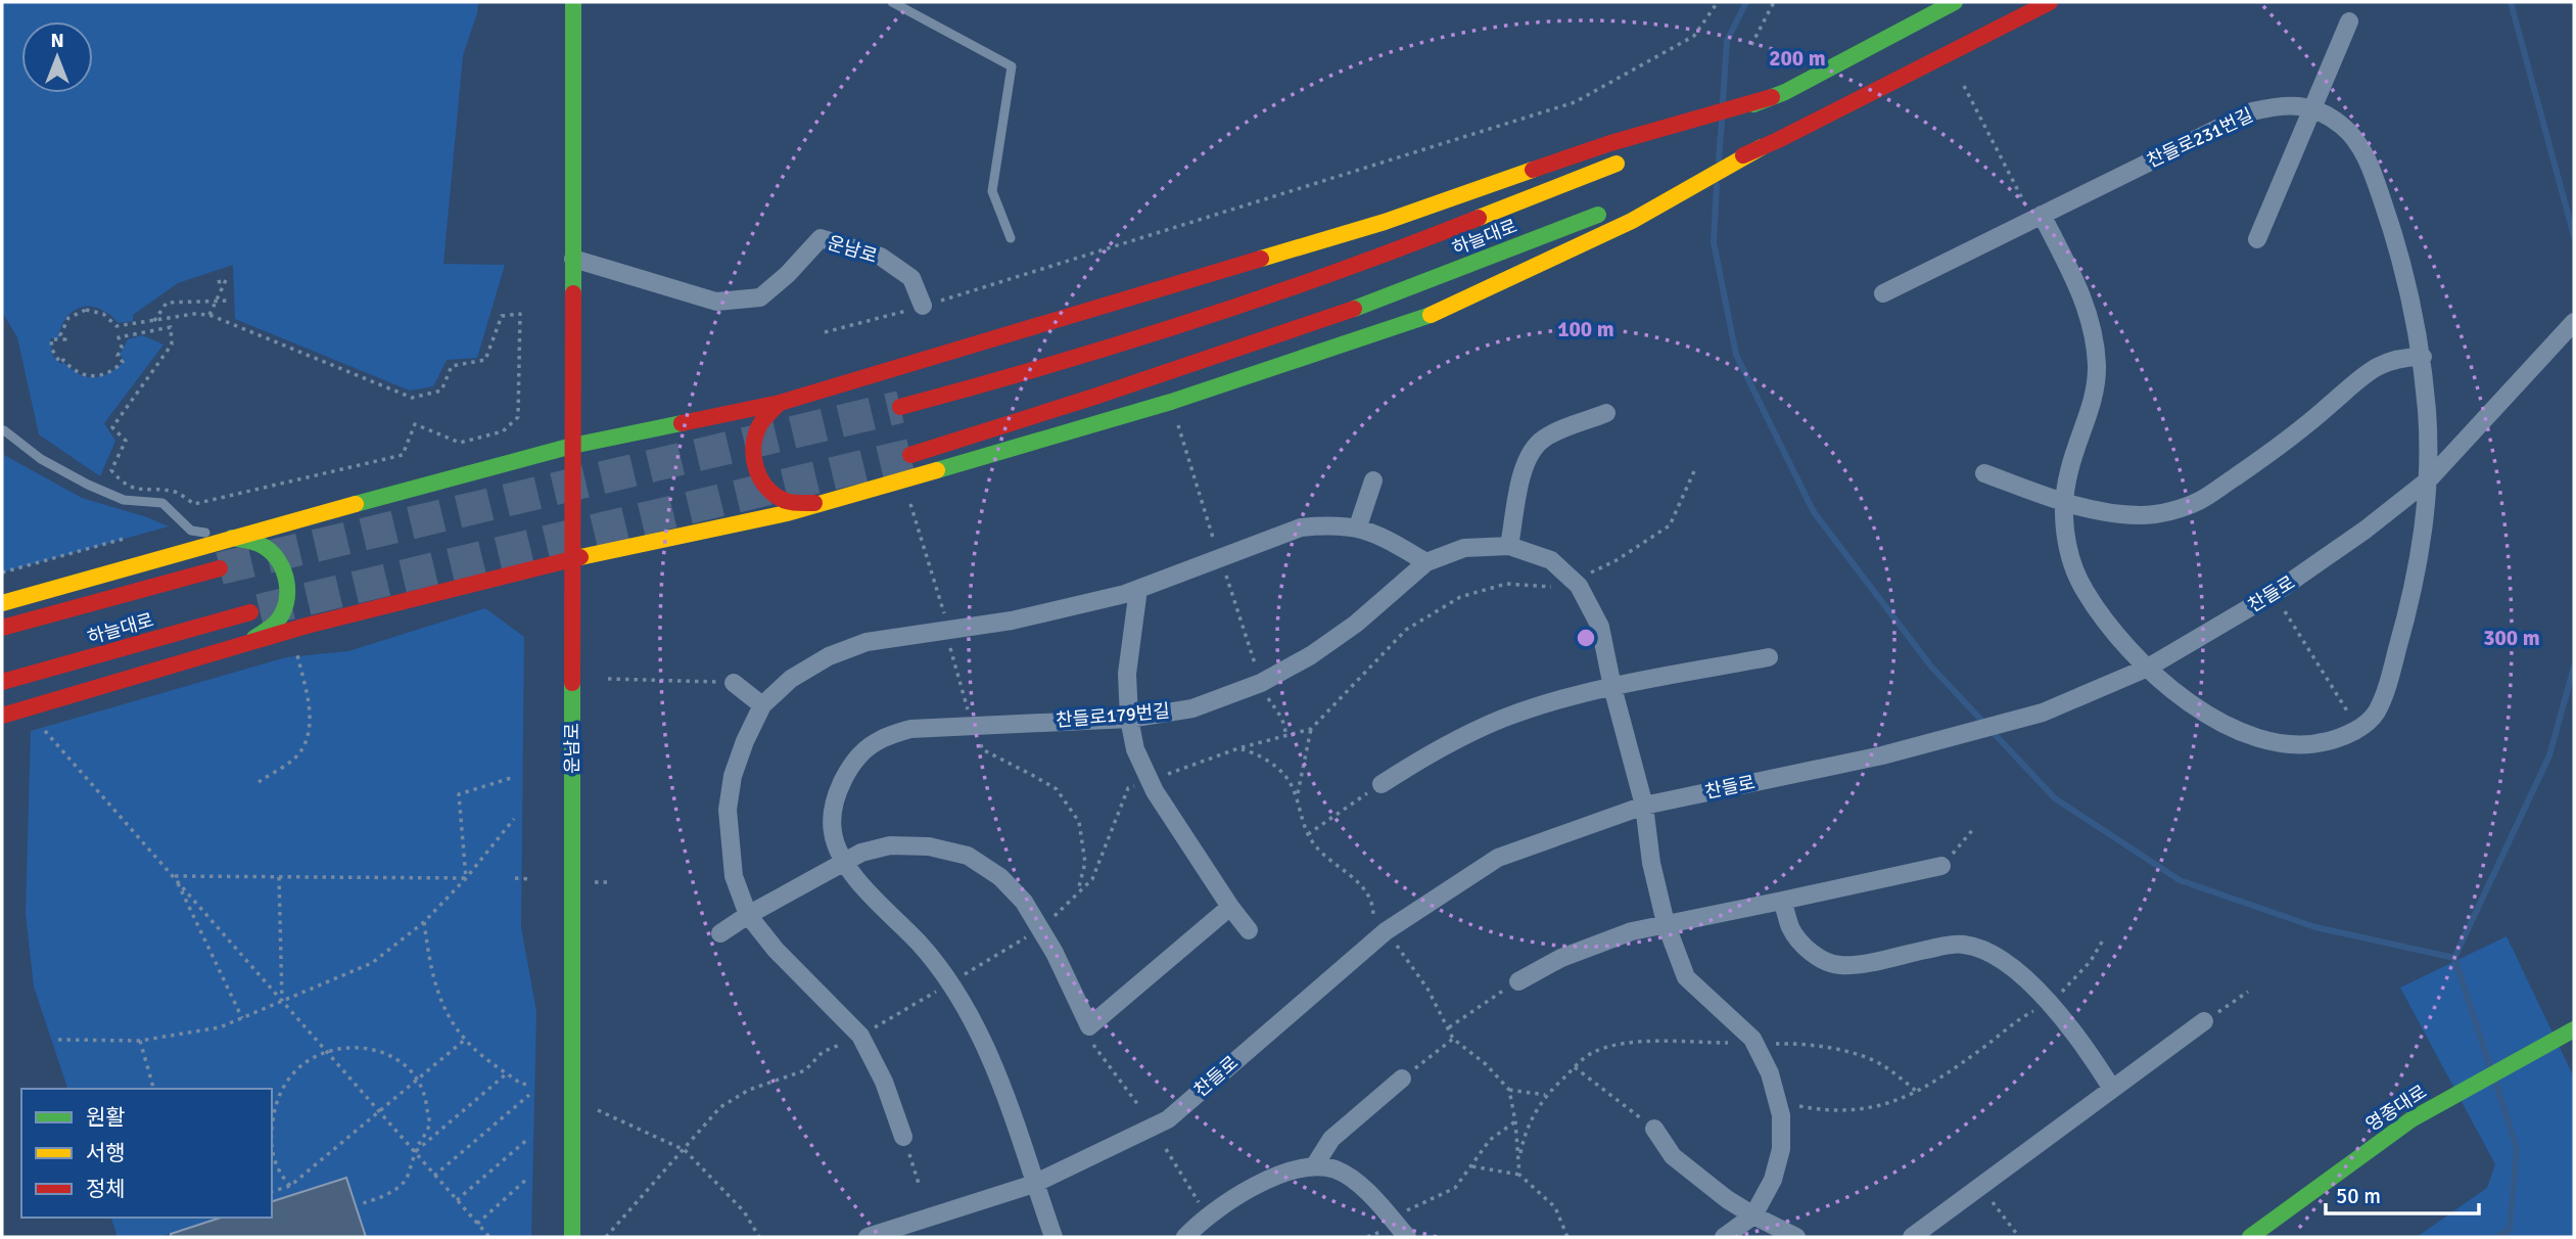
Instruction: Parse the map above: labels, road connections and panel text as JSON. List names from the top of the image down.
{
  "streets": {
    "main road": ["하늘대로", "운남로", "영종대로"],
    "street": ["찬들로231번길", "찬들로", "찬들로179번길"]
  },
  "crossings": [
    ["찬들로231번길", "찬들로"],
    ["찬들로", "찬들로179번길"]
  ],
  "legend": ["원활", "서행", "정체"],
  "scale_bar": "50 m",
  "north": "top",
  "rings": ["200 m", "100 m", "300 m"]
}
